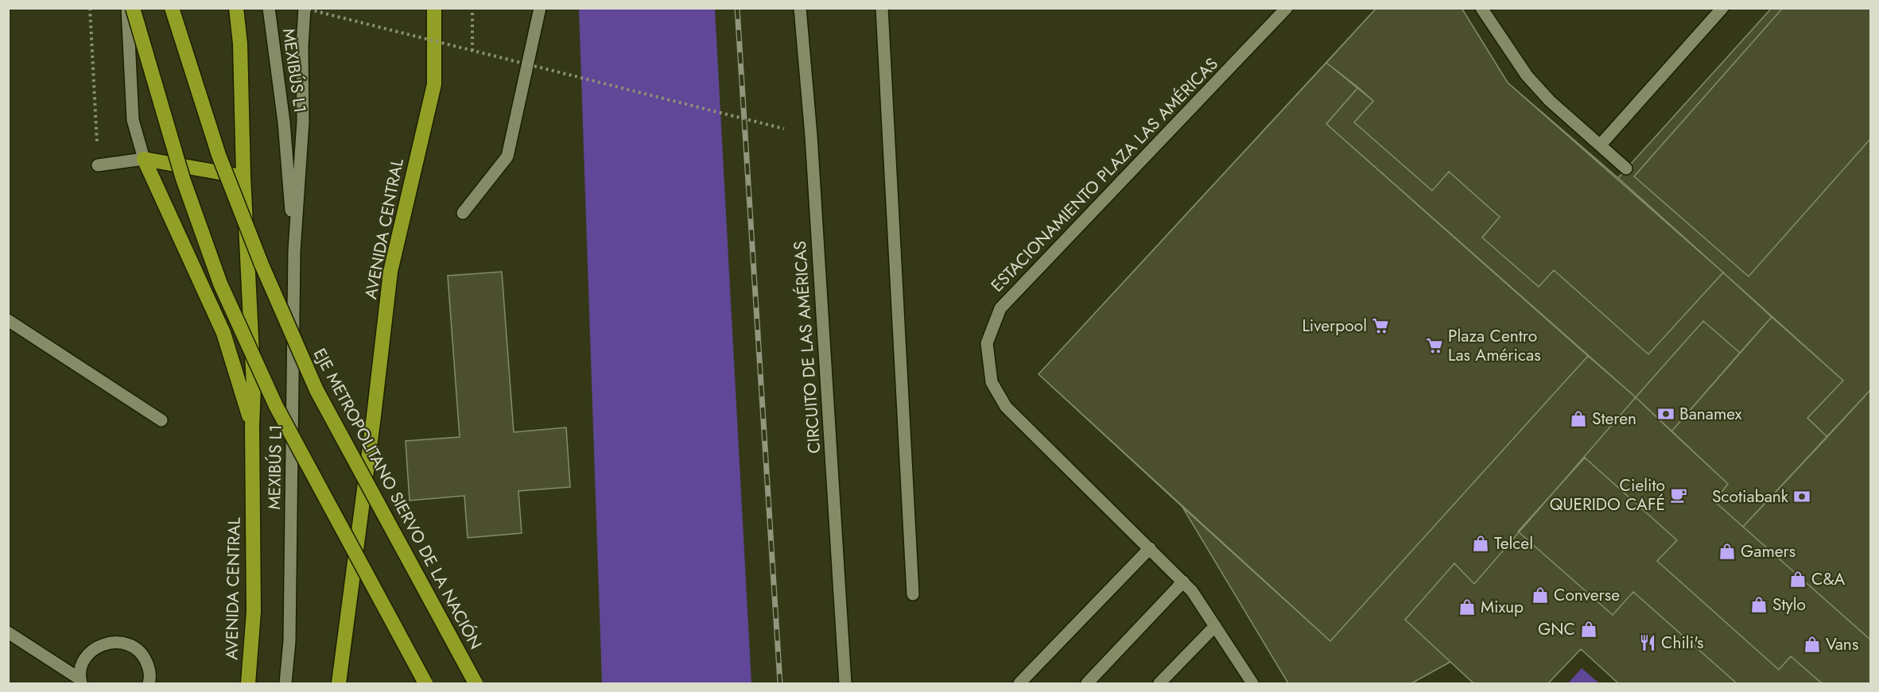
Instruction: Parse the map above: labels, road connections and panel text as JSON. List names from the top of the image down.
{
  "streets": {
    "highway": ["AVENIDA CENTRAL", "EJE METROPOLITANO SIERVO DE LA NACIÓN"],
    "main road": ["MEXIBÚS L1", "ESTACIONAMIENTO PLAZA LAS AMÉRICAS", "CIRCUITO DE LAS AMÉRICAS"]
  },
  "places": {
    "supermarket": ["Liverpool", "Plaza Centro Las Américas"],
    "bank": ["Banamex", "Scotiabank"],
    "shop": [
      "Steren",
      "Telcel",
      "Gamers",
      "C&A",
      "Converse",
      "Stylo",
      "Mixup",
      "GNC",
      "Vans"
    ],
    "cafe": ["Cielito QUERIDO CAFÉ"],
    "restaurant": ["Chili's"]
  }
}
